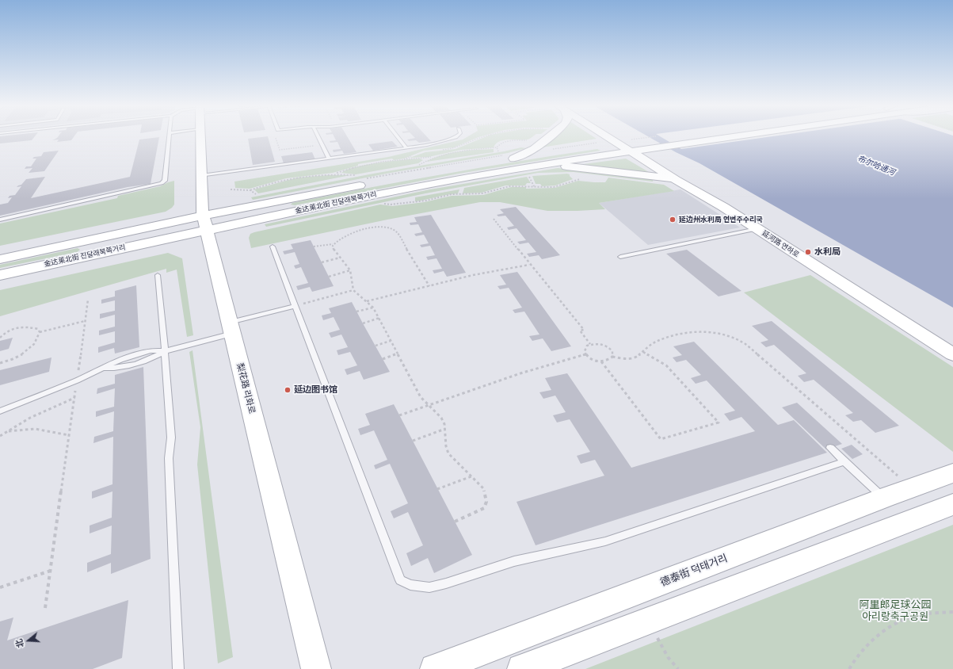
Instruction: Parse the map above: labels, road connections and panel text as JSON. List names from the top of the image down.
{
  "streets": {
    "main road": [
      "金达莱北街 진달래북쪽거리",
      "延河路 연하로",
      "梨花路 리화로",
      "德泰街 덕태거리"
    ]
  },
  "crossings": [
    ["金达莱北街 진달래북쪽거리", "延河路 연하로"],
    ["金达莱北街 진달래북쪽거리", "梨花路 리화로"]
  ],
  "water": ["布尔哈通河"],
  "parks": ["阿里郎足球公园 아리랑축구공원"],
  "places": ["延边州水利局 연변주수리국", "水利局", "延边图书馆"],
  "north": "left"
}
